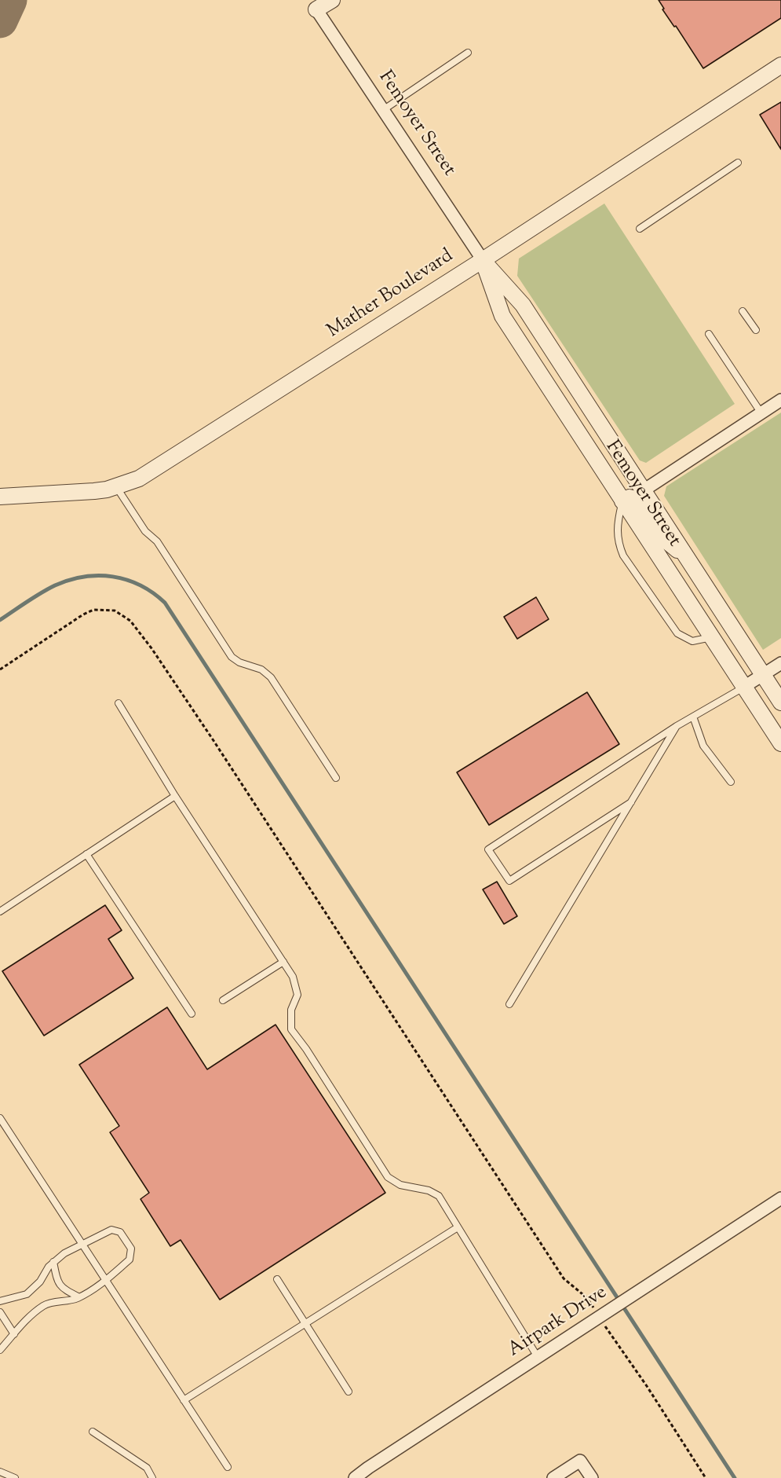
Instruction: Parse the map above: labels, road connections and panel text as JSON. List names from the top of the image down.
{
  "streets": {
    "street": ["Femoyer Street", "Mather Boulevard", "Airpark Drive"]
  },
  "crossings": [
    ["Femoyer Street", "Mather Boulevard"]
  ]
}
